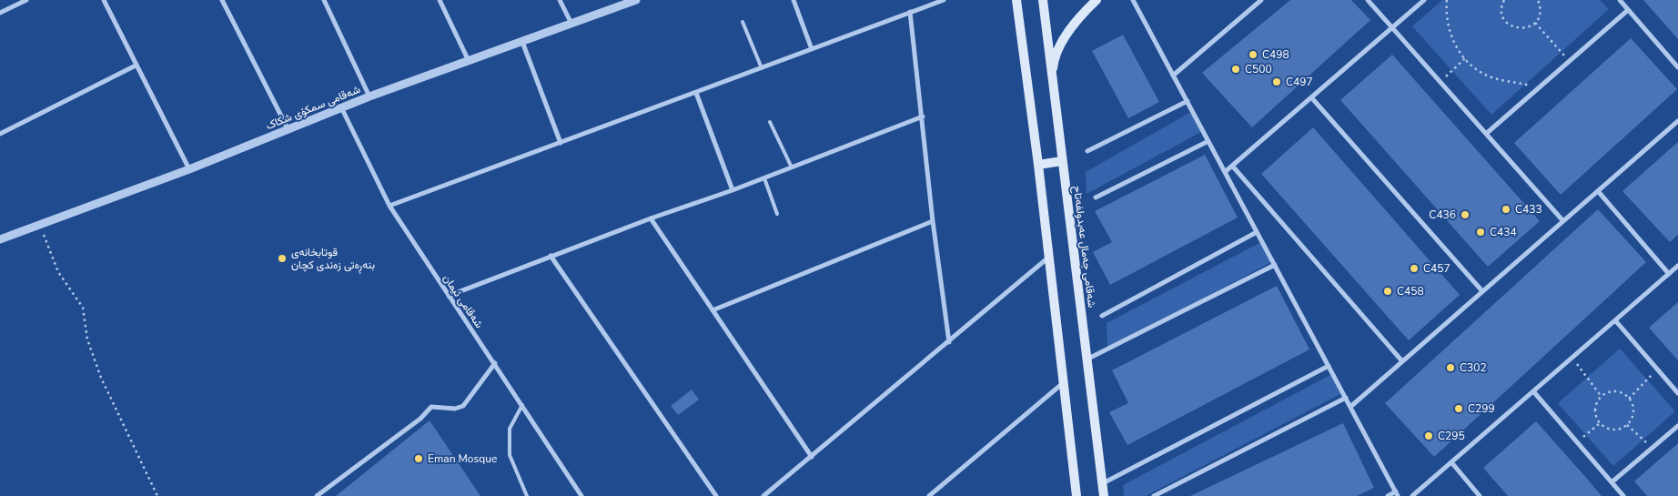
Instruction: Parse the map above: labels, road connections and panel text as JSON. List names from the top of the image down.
{
  "streets": {
    "main road": ["شەقامی جەمال عەبدولفەتاح"],
    "street": ["شەقامی سمکۆی شکاک", "شەقامی ئیمان"]
  },
  "crossings": [
    ["شەقامی سمکۆی شکاک", "شەقامی ئیمان"]
  ],
  "places": [
    "C498",
    "C500",
    "C497",
    "C433",
    "C436",
    "C434",
    "قوتابخانەی بنەڕەتی زەندی کچان",
    "C457",
    "C458",
    "C302",
    "C299",
    "C295",
    "Eman Mosque"
  ]
}
